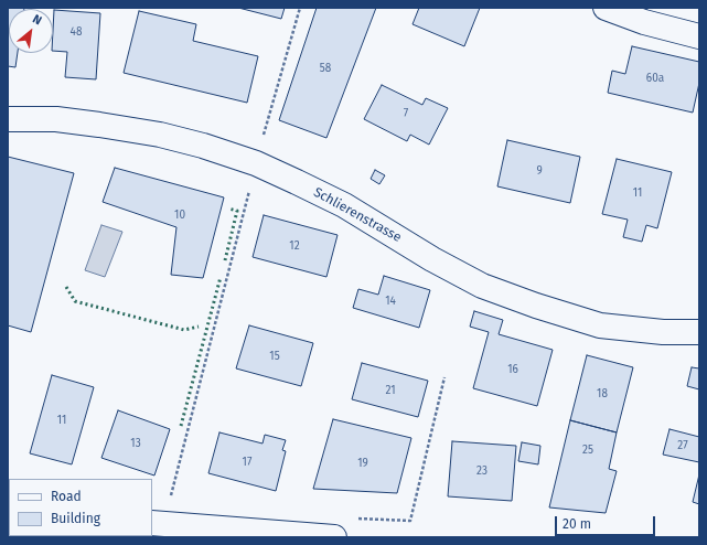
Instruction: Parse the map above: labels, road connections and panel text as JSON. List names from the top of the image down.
{
  "streets": {
    "street": ["Schlierenstrasse"]
  },
  "house_numbers": [
    "48",
    "58",
    "60a",
    "7",
    "9",
    "11",
    "10",
    "12",
    "14",
    "15",
    "16",
    "21",
    "18",
    "11",
    "13",
    "27",
    "25",
    "17",
    "19",
    "23"
  ],
  "legend": ["Road", "Building"],
  "scale_bar": "20 m",
  "north": "top right"
}
